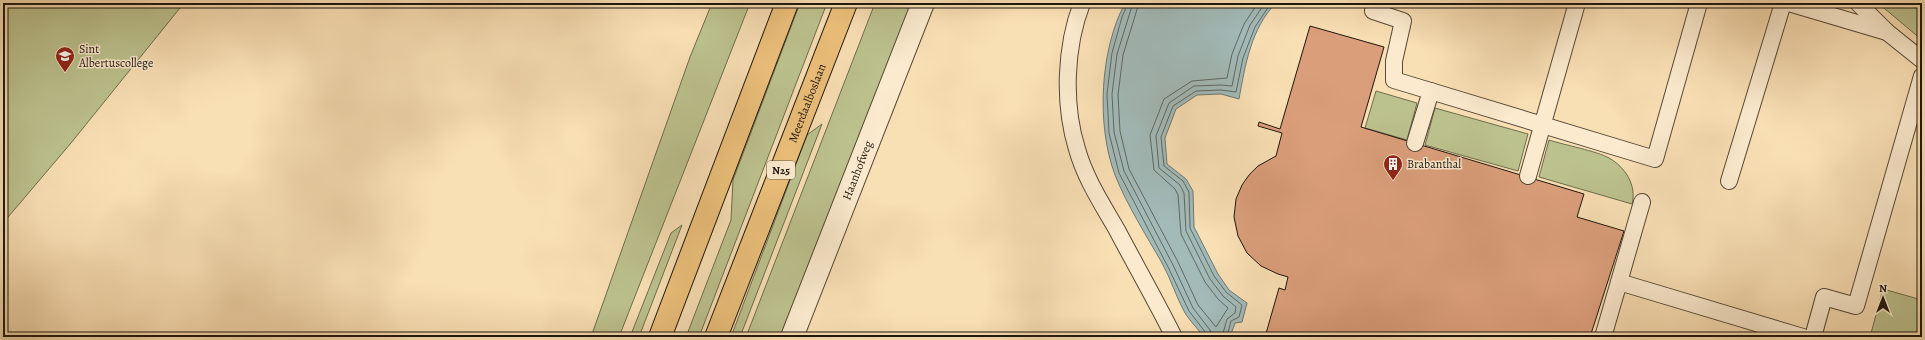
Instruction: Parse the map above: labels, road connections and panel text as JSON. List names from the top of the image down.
{
  "streets": {
    "highway": ["Meerdaalboslaan", "N25"],
    "street": ["Haanhofweg"]
  },
  "places": {
    "school or university": ["Sint Albertuscollege"],
    "building": ["Brabanthal"]
  },
  "north": "top"
}
